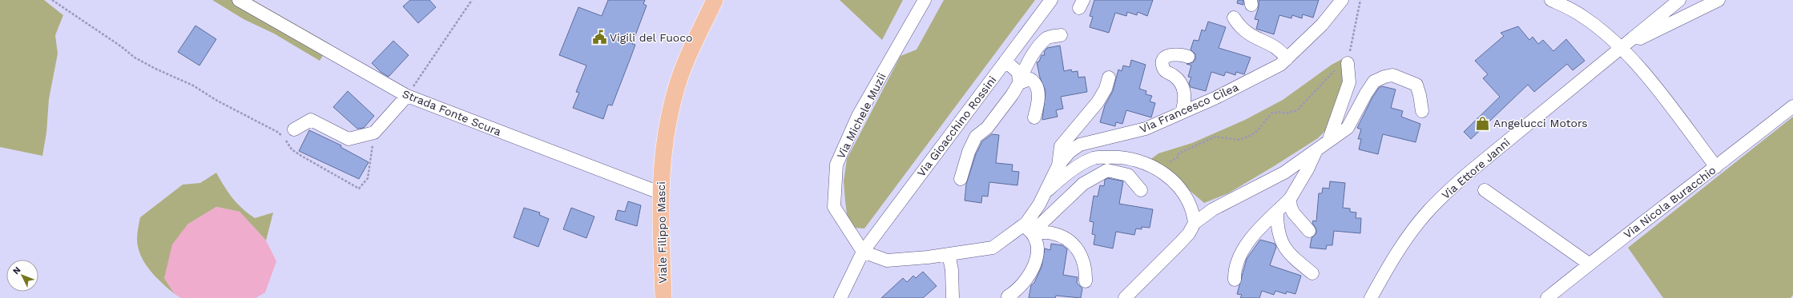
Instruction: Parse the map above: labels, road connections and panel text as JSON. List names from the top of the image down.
{
  "streets": {
    "main road": ["Viale Filippo Masci"],
    "street": [
      "Via Francesco Cilea",
      "Strada Fonte Scura",
      "Via Michele Muzii",
      "Via Gioacchino Rossini",
      "Via Ettore Janni",
      "Via Nicola Buracchio"
    ]
  },
  "crossings": [
    ["Via Francesco Cilea", "Via Michele Muzii"],
    ["Via Francesco Cilea", "Via Gioacchino Rossini"],
    ["Strada Fonte Scura", "Viale Filippo Masci"],
    ["Via Michele Muzii", "Via Gioacchino Rossini"]
  ],
  "places": {
    "public building": ["Vigili del Fuoco"],
    "shop": ["Angelucci Motors"]
  },
  "north": "top left"
}
